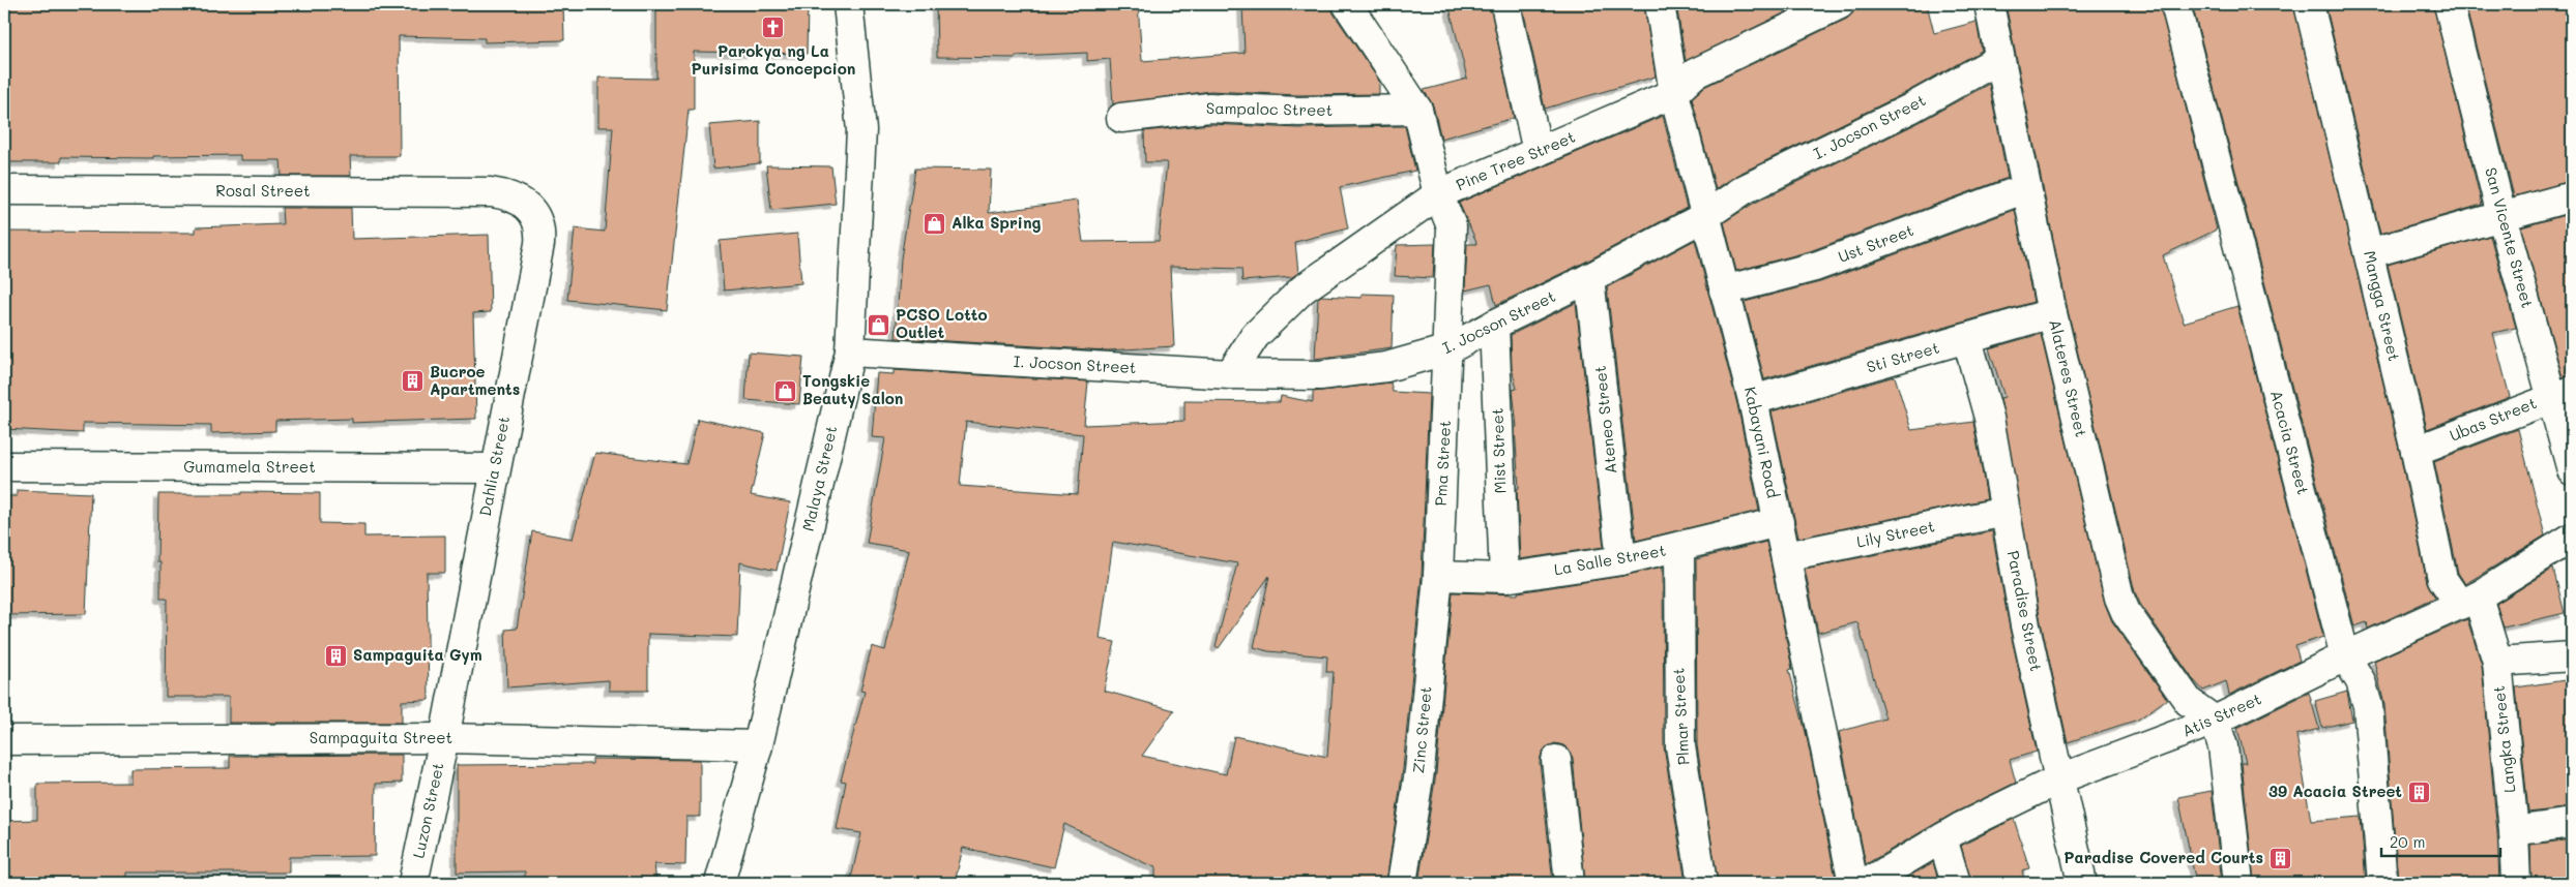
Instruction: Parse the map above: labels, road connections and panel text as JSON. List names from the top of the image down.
{
  "streets": {
    "street": [
      "Sampaloc Street",
      "I. Jocson Street",
      "Pine Tree Street",
      "Rosal Street",
      "San Vicente Street",
      "Ust Street",
      "Mangga Street",
      "Sti Street",
      "Alateres Street",
      "Ateneo Street",
      "Ubas Street",
      "Kabayani Road",
      "Acacia Street",
      "Mist Street",
      "Pma Street",
      "Dahlia Street",
      "Gumamela Street",
      "Malaya Street",
      "Lily Street",
      "La Salle Street",
      "Paradise Street",
      "Atis Street",
      "Plmar Street",
      "Zinc Street",
      "Sampaguita Street",
      "Langka Street",
      "Luzon Street"
    ]
  },
  "crossings": [
    ["Sampaloc Street", "Pma Street"],
    ["I. Jocson Street", "Pine Tree Street"],
    ["I. Jocson Street", "Alateres Street"],
    ["I. Jocson Street", "Ateneo Street"],
    ["I. Jocson Street", "Kabayani Road"],
    ["I. Jocson Street", "Mist Street"],
    ["I. Jocson Street", "Pma Street"],
    ["I. Jocson Street", "Malaya Street"],
    ["Pine Tree Street", "Kabayani Road"],
    ["Pine Tree Street", "Pma Street"],
    ["Rosal Street", "Dahlia Street"],
    ["San Vicente Street", "Ubas Street"],
    ["Ust Street", "Alateres Street"],
    ["Ust Street", "Kabayani Road"],
    ["Mangga Street", "Ubas Street"],
    ["Mangga Street", "Atis Street"],
    ["Mangga Street", "Langka Street"],
    ["Sti Street", "Alateres Street"],
    ["Sti Street", "Kabayani Road"],
    ["Sti Street", "Paradise Street"],
    ["Alateres Street", "Atis Street"],
    ["Ateneo Street", "La Salle Street"],
    ["Kabayani Road", "Lily Street"],
    ["Kabayani Road", "La Salle Street"],
    ["Acacia Street", "Atis Street"],
    ["Mist Street", "La Salle Street"],
    ["Pma Street", "La Salle Street"],
    ["Pma Street", "Zinc Street"],
    ["Dahlia Street", "Gumamela Street"],
    ["Dahlia Street", "Sampaguita Street"],
    ["Dahlia Street", "Luzon Street"],
    ["Malaya Street", "Sampaguita Street"],
    ["Lily Street", "Paradise Street"],
    ["La Salle Street", "Plmar Street"],
    ["La Salle Street", "Zinc Street"],
    ["Paradise Street", "Atis Street"],
    ["Atis Street", "Langka Street"],
    ["Sampaguita Street", "Luzon Street"]
  ],
  "places": {
    "church": ["Parokya ng La Purisima Concepcion"],
    "shop": ["Alka Spring", "PCSO Lotto Outlet", "Tongskie Beauty Salon"],
    "building": [
      "Bucroe Apartments",
      "Sampaguita Gym",
      "39 Acacia Street",
      "Paradise Covered Courts"
    ]
  },
  "scale_bar": "20 m"
}
